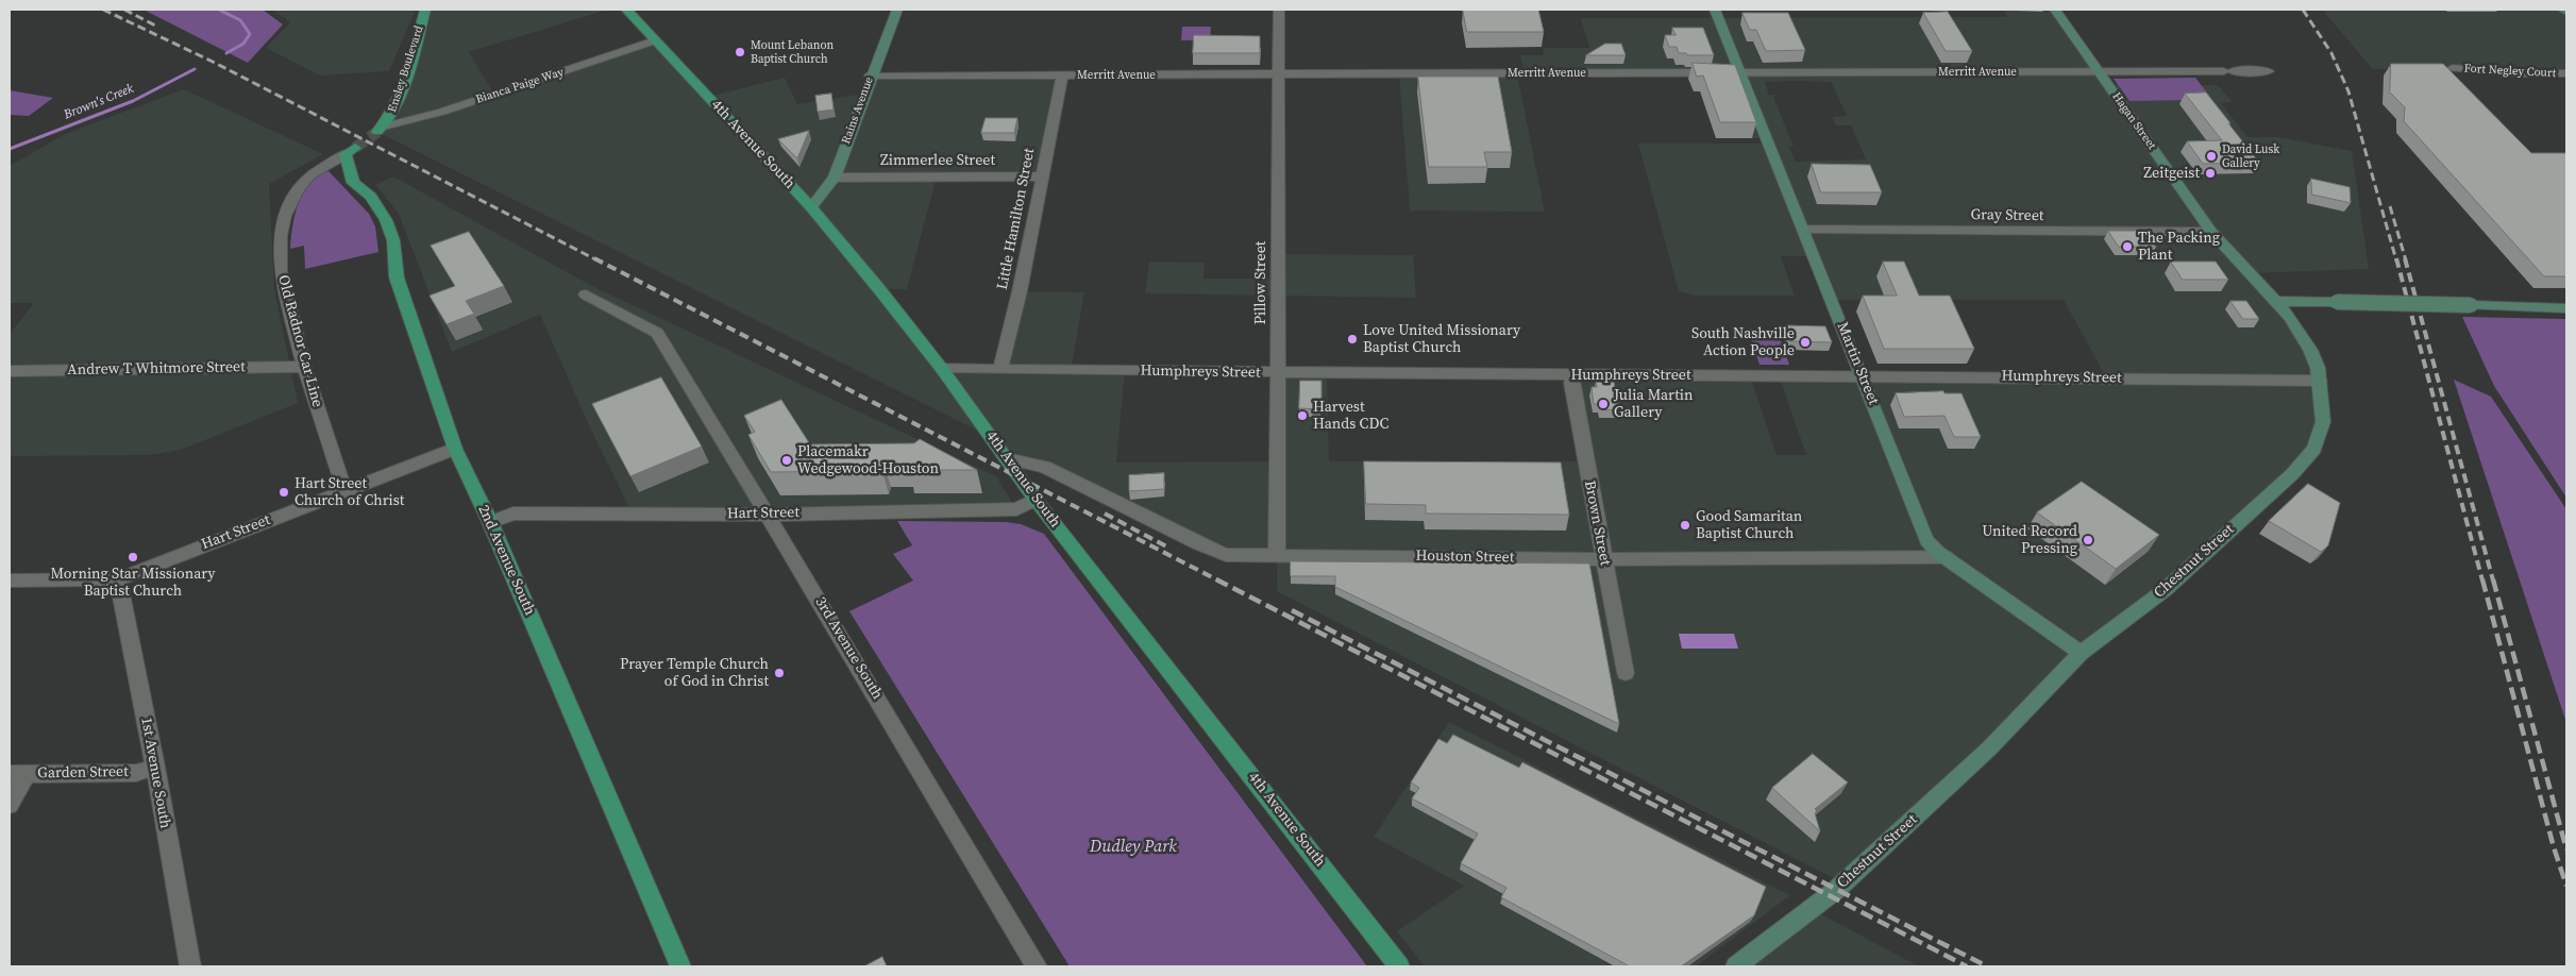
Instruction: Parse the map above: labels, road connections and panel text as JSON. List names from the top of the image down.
{
  "streets": {
    "main road": ["Ensley Boulevard", "4th Avenue South", "2nd Avenue South"],
    "street": [
      "Fort Negley Court",
      "Merritt Avenue",
      "Bianca Paige Way",
      "Rains Avenue",
      "Hagan Street",
      "Zimmerlee Street",
      "Gray Street",
      "Little Hamilton Street",
      "Pillow Street",
      "Old Radnor Car Line",
      "Martin Street",
      "Andrew T Whitmore Street",
      "Humphreys Street",
      "Hart Street",
      "Brown Street",
      "Houston Street",
      "Chestnut Street",
      "3rd Avenue South",
      "Garden Street",
      "1st Avenue South"
    ]
  },
  "crossings": [
    ["Ensley Boulevard", "Bianca Paige Way"],
    ["Merritt Avenue", "Rains Avenue"],
    ["Merritt Avenue", "Hagan Street"],
    ["Merritt Avenue", "Little Hamilton Street"],
    ["Merritt Avenue", "Pillow Street"],
    ["Merritt Avenue", "Martin Street"],
    ["Bianca Paige Way", "4th Avenue South"],
    ["Rains Avenue", "4th Avenue South"],
    ["Rains Avenue", "Zimmerlee Street"],
    ["Hagan Street", "Gray Street"],
    ["Hagan Street", "Chestnut Street"],
    ["4th Avenue South", "Humphreys Street"],
    ["4th Avenue South", "Hart Street"],
    ["4th Avenue South", "Houston Street"],
    ["Zimmerlee Street", "Little Hamilton Street"],
    ["Gray Street", "Martin Street"],
    ["Little Hamilton Street", "Humphreys Street"],
    ["Pillow Street", "Humphreys Street"],
    ["Pillow Street", "Houston Street"],
    ["Old Radnor Car Line", "Andrew T Whitmore Street"],
    ["Old Radnor Car Line", "Hart Street"],
    ["Old Radnor Car Line", "2nd Avenue South"],
    ["Martin Street", "Humphreys Street"],
    ["Martin Street", "Houston Street"],
    ["Martin Street", "Chestnut Street"],
    ["Humphreys Street", "Brown Street"],
    ["Humphreys Street", "Chestnut Street"],
    ["Hart Street", "2nd Avenue South"],
    ["Hart Street", "3rd Avenue South"],
    ["Hart Street", "1st Avenue South"],
    ["Brown Street", "Houston Street"],
    ["Garden Street", "1st Avenue South"]
  ],
  "water": ["Brown's Creek"],
  "parks": ["Dudley Park"],
  "places": [
    "Mount Lebanon Baptist Church",
    "David Lusk Gallery",
    "Zeitgeist",
    "The Packing Plant",
    "Love United Missionary Baptist Church",
    "South Nashville Action People",
    "Julia Martin Gallery",
    "Harvest Hands CDC",
    "Placemakr Wedgewood-Houston",
    "Hart Street Church of Christ",
    "Good Samaritan Baptist Church",
    "United Record Pressing",
    "Morning Star Missionary Baptist Church",
    "Prayer Temple Church of God in Christ"
  ]
}
